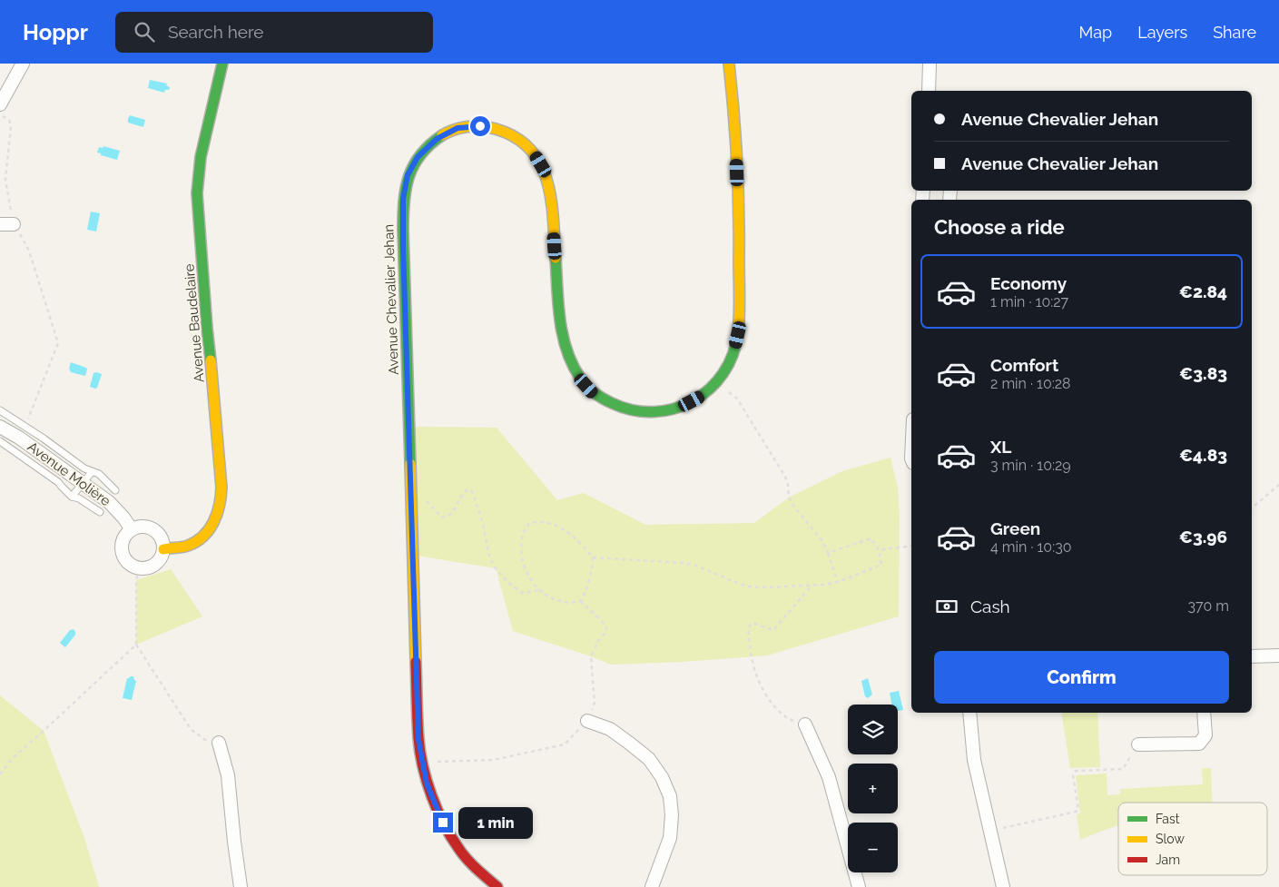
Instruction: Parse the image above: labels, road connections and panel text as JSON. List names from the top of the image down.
{
  "streets": {
    "street": ["Avenue Chevalier Jehan", "Avenue Baudelaire", "Avenue Molière"]
  },
  "crossings": [
    ["Avenue Baudelaire", "Avenue Molière"]
  ],
  "legend": ["Fast", "Slow", "Jam"],
  "page": {
    "header": "Hoppr",
    "search": "Search here",
    "nav": ["Map", "Layers", "Share"],
    "banner": ["Avenue Chevalier Jehan", "Avenue Chevalier Jehan"],
    "heading": "Choose a ride",
    "list": [
      {
        "name": "Economy",
        "note": "1 min · 10:27",
        "value": "€2.84"
      },
      {
        "name": "Comfort",
        "note": "2 min · 10:28",
        "value": "€3.83"
      },
      {
        "name": "XL",
        "note": "3 min · 10:29",
        "value": "€4.83"
      },
      {
        "name": "Green",
        "note": "4 min · 10:30",
        "value": "€3.96"
      }
    ],
    "pay": ["Cash", "370 m"],
    "buttons": "Confirm",
    "map_buttons": ["+", "−"],
    "bubble": "1 min"
  }
}
